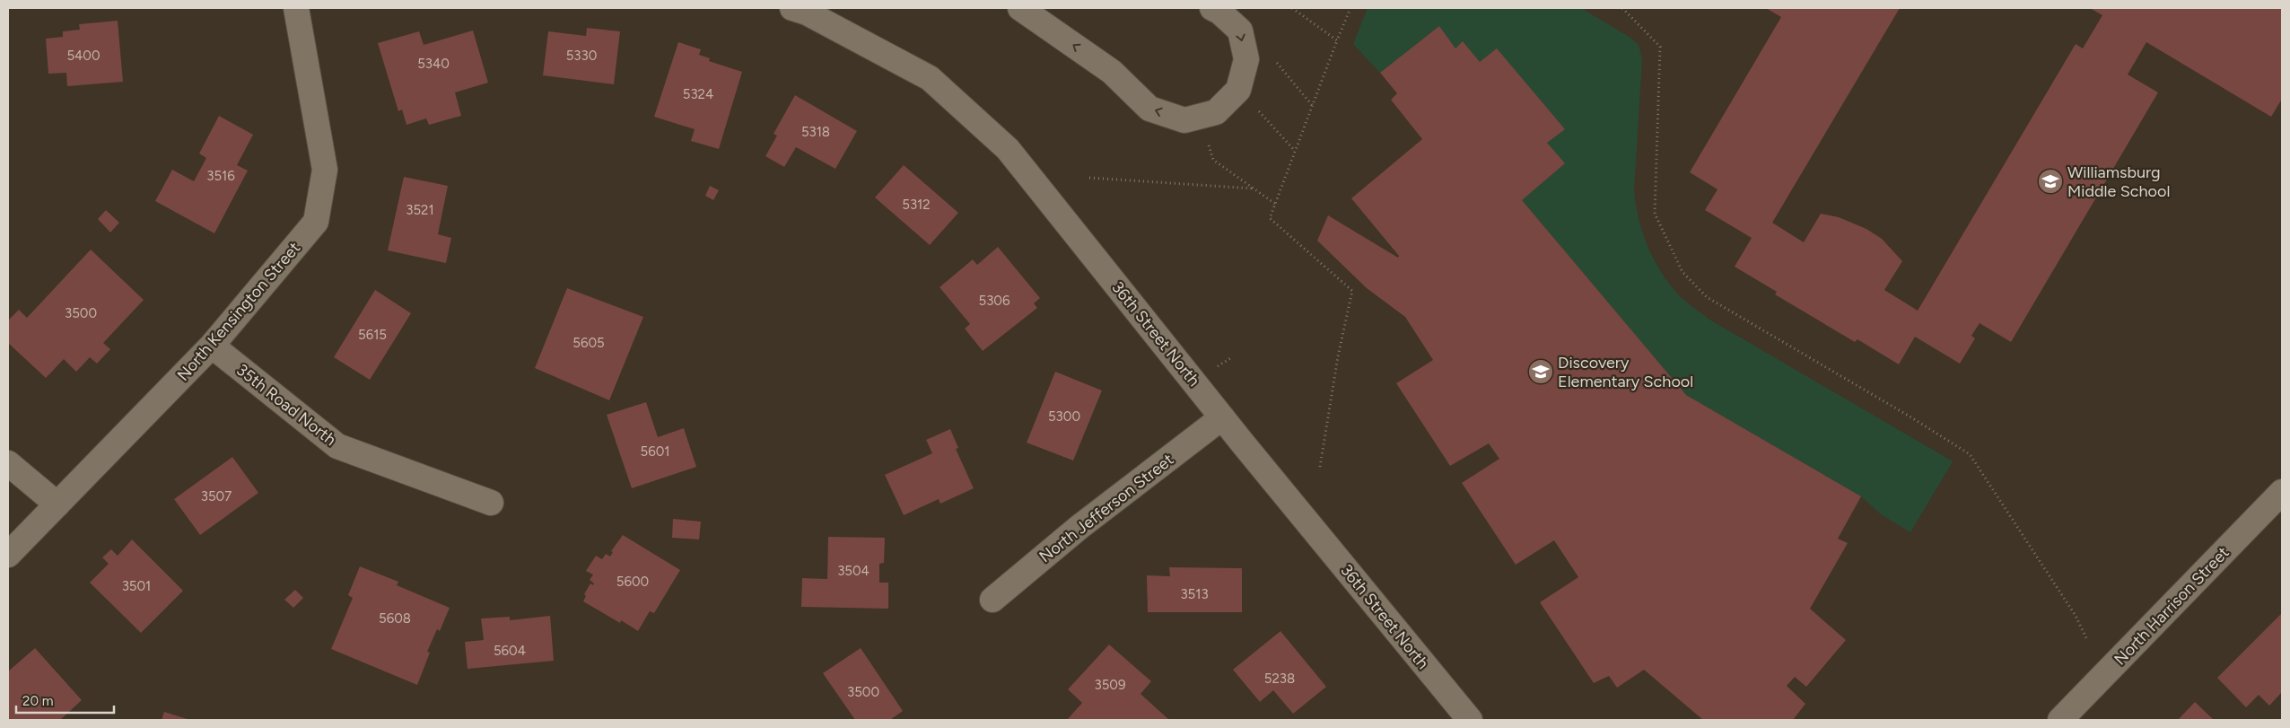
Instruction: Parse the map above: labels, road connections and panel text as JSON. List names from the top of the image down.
{
  "streets": {
    "street": [
      "North Kensington Street",
      "36th Street North",
      "35th Road North",
      "North Jefferson Street",
      "North Harrison Street"
    ]
  },
  "crossings": [
    ["North Kensington Street", "35th Road North"],
    ["36th Street North", "North Jefferson Street"]
  ],
  "places": {
    "school or university": ["Williamsburg Middle School", "Discovery Elementary School"]
  },
  "house_numbers": [
    "5400",
    "5330",
    "5340",
    "5324",
    "5318",
    "3516",
    "5312",
    "3521",
    "5306",
    "3500",
    "5615",
    "5605",
    "5300",
    "5601",
    "3507",
    "3504",
    "5600",
    "3501",
    "3513",
    "5608",
    "5604",
    "5238",
    "3509",
    "3500"
  ],
  "scale_bar": "20 m"
}
